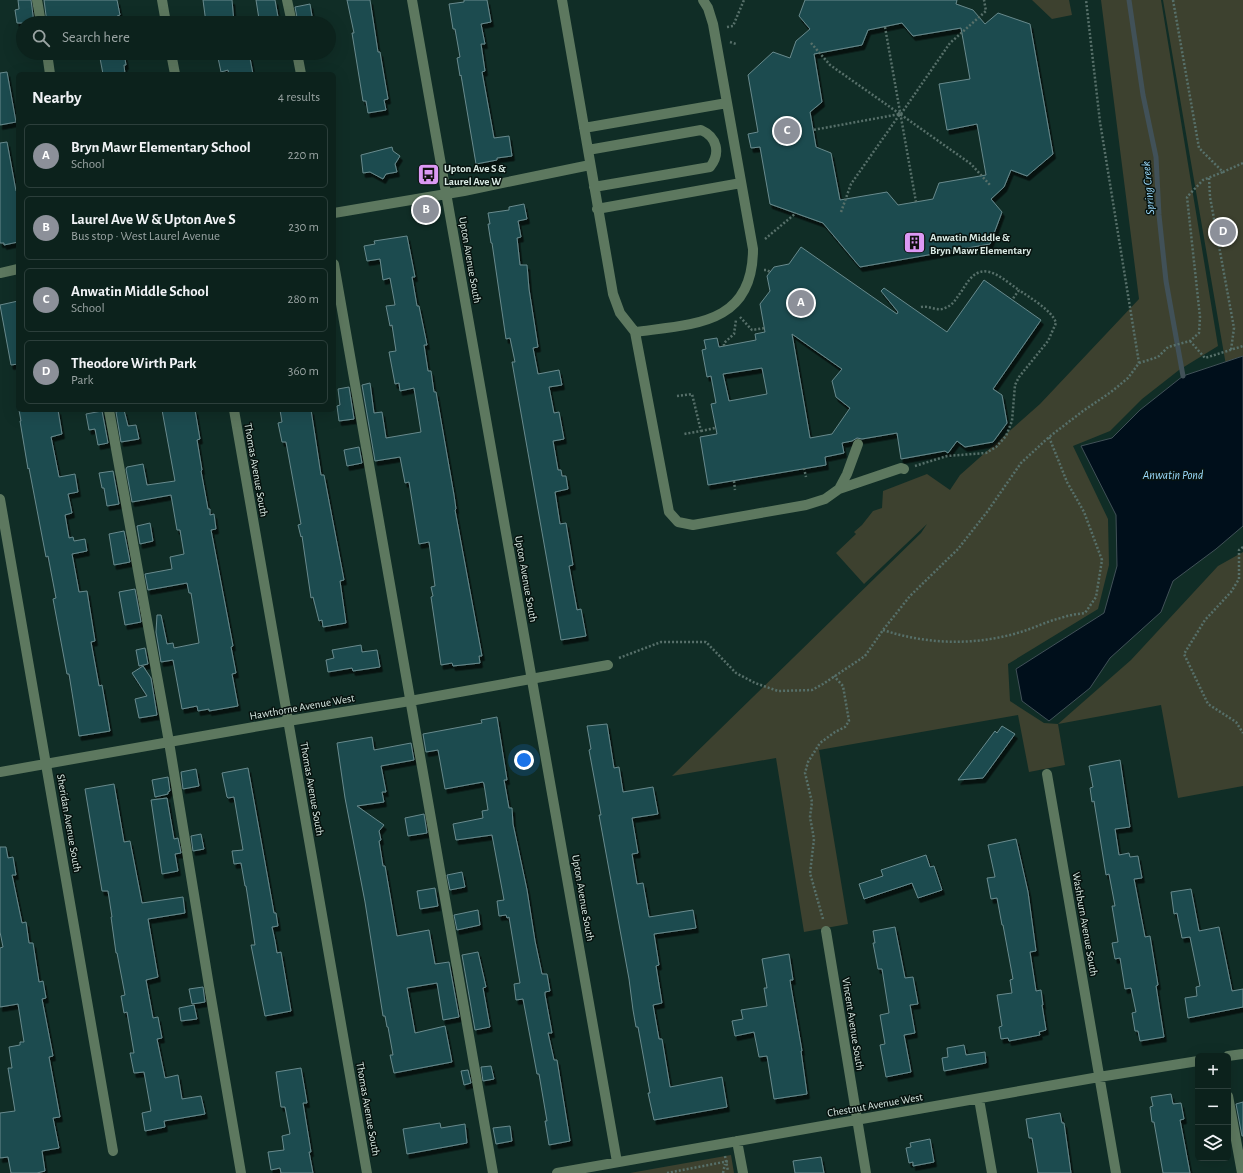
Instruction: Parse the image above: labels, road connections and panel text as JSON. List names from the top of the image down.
{
  "streets": {
    "street": [
      "Upton Avenue South",
      "Thomas Avenue South",
      "Hawthorne Avenue West",
      "Sheridan Avenue South",
      "Washburn Avenue South",
      "Vincent Avenue South",
      "Chestnut Avenue West"
    ]
  },
  "crossings": [
    ["Upton Avenue South", "Hawthorne Avenue West"],
    ["Upton Avenue South", "Chestnut Avenue West"],
    ["Thomas Avenue South", "Hawthorne Avenue West"],
    ["Hawthorne Avenue West", "Sheridan Avenue South"],
    ["Washburn Avenue South", "Chestnut Avenue West"],
    ["Vincent Avenue South", "Chestnut Avenue West"]
  ],
  "water": ["Spring Creek", "Anwatin Pond"],
  "places": {
    "bus stop": ["Upton Ave S & Laurel Ave W"],
    "building": ["Anwatin Middle & Bryn Mawr Elementary"]
  },
  "page": {
    "search": "Search here",
    "heading": ["Nearby", "4 results"],
    "pins": [
      "C",
      "B",
      "D",
      "A"
    ],
    "list": [
      {
        "mark": "A",
        "name": "Bryn Mawr Elementary School",
        "note": "School",
        "value": "220 m"
      },
      {
        "mark": "B",
        "name": "Laurel Ave W & Upton Ave S",
        "note": "Bus stop · West Laurel Avenue",
        "value": "230 m"
      },
      {
        "mark": "C",
        "name": "Anwatin Middle School",
        "note": "School",
        "value": "280 m"
      },
      {
        "mark": "D",
        "name": "Theodore Wirth Park",
        "note": "Park",
        "value": "360 m"
      }
    ],
    "map_buttons": ["+", "−"]
  }
}
